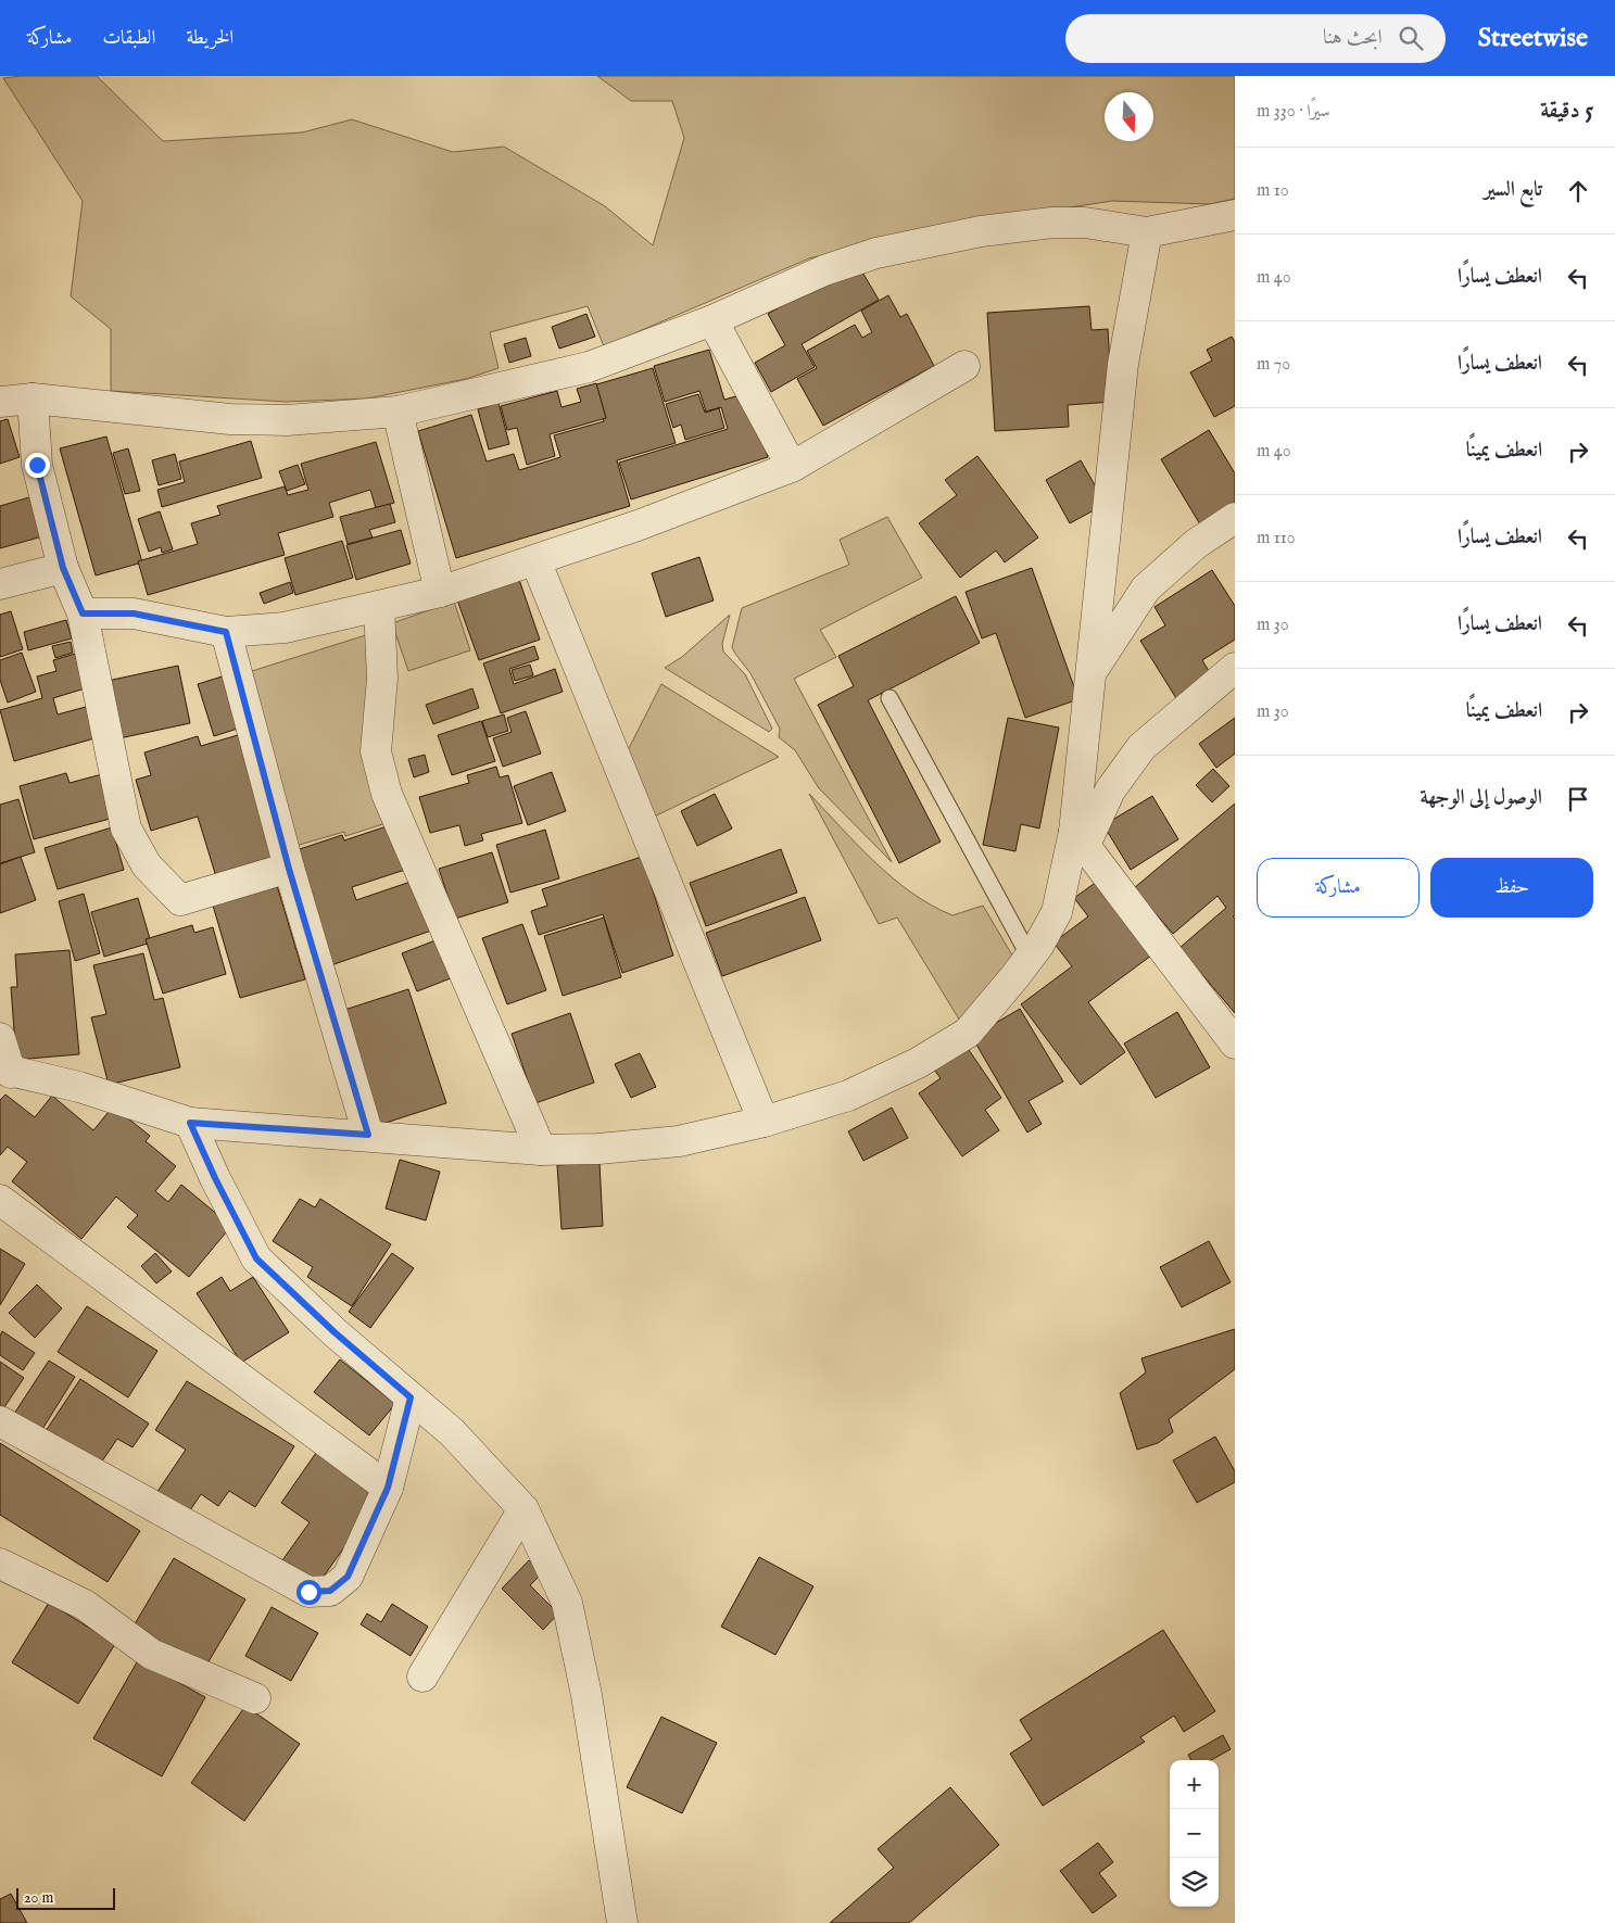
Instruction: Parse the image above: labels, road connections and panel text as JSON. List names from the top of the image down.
{
  "scale_bar": "20 m",
  "north": "bottom",
  "page": {
    "header": "Streetwise",
    "search": "ابحث هنا",
    "nav": ["الخريطة", "الطبقات", "مشاركة"],
    "heading": ["5 دقيقة", "سيرًا · 330 m"],
    "list": [
      ["تابع السير", "10 m"],
      ["انعطف يسارًا", "40 m"],
      ["انعطف يسارًا", "70 m"],
      ["انعطف يمينًا", "40 m"],
      ["انعطف يسارًا", "110 m"],
      ["انعطف يسارًا", "30 m"],
      ["انعطف يمينًا", "30 m"],
      "الوصول إلى الوجهة"
    ],
    "buttons": ["حفظ", "مشاركة"],
    "map_buttons": ["+", "−"],
    "scale": "20 m"
  }
}
